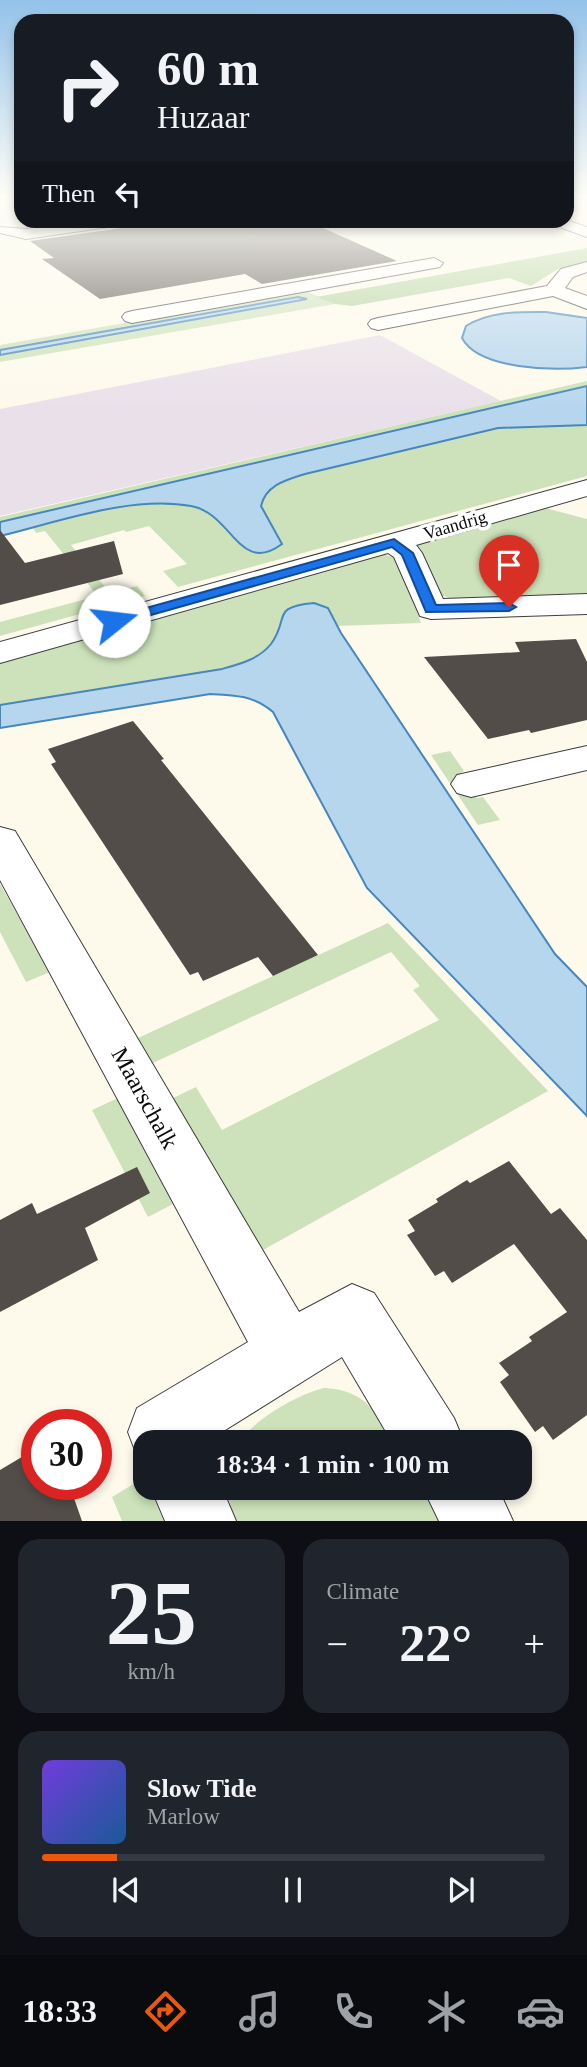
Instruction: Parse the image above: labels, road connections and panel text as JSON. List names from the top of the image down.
{
  "streets": {
    "street": ["Vaandrig", "Maarschalk"]
  },
  "page": {
    "turn": ["60 m", "Huzaar"],
    "then": "Then",
    "limit": "30",
    "trip": "18:34 · 1 min · 100 m",
    "tile": [
      ["25", "km/h"],
      "Climate"
    ],
    "heat": ["−", "22°", "+"],
    "song": ["Slow Tide", "Marlow"],
    "tabs": "18:33"
  }
}
